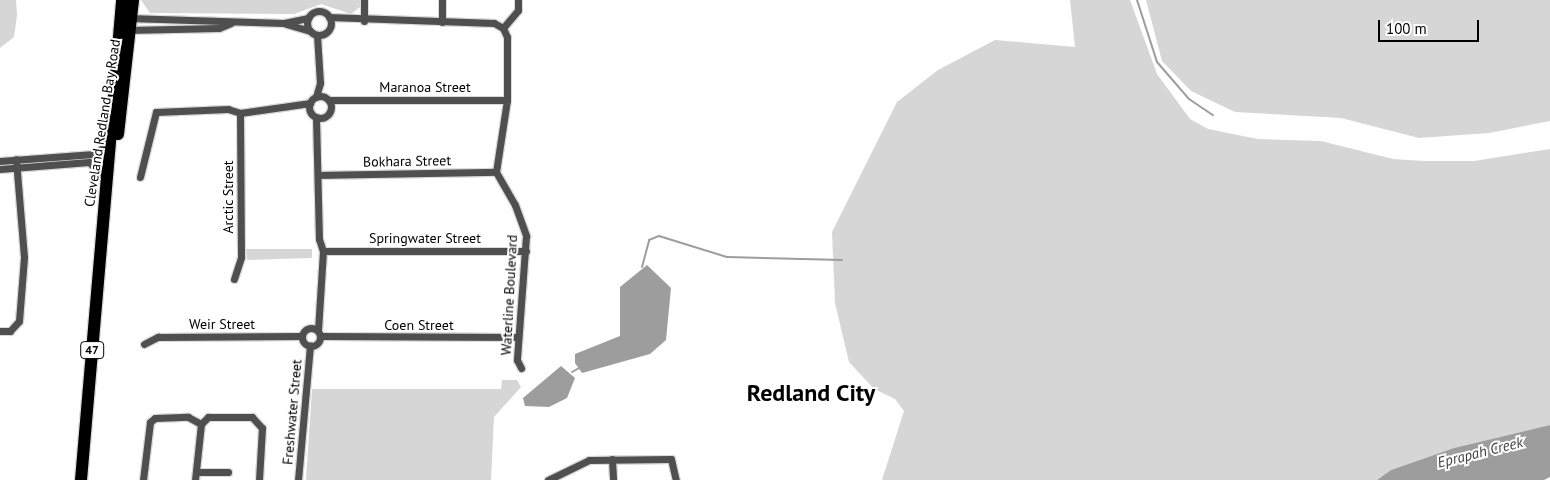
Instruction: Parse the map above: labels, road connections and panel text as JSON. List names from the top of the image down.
{
  "streets": {
    "highway": ["Cleveland Redland Bay Road", "47"],
    "street": [
      "Maranoa Street",
      "Bokhara Street",
      "Arctic Street",
      "Springwater Street",
      "Waterline Boulevard",
      "Weir Street",
      "Coen Street",
      "Freshwater Street"
    ]
  },
  "crossings": [
    ["Bokhara Street", "Waterline Boulevard"],
    ["Springwater Street", "Waterline Boulevard"],
    ["Waterline Boulevard", "Coen Street"]
  ],
  "districts": ["Redland City"],
  "water": ["Eprapah Creek"],
  "scale_bar": "100 m"
}
